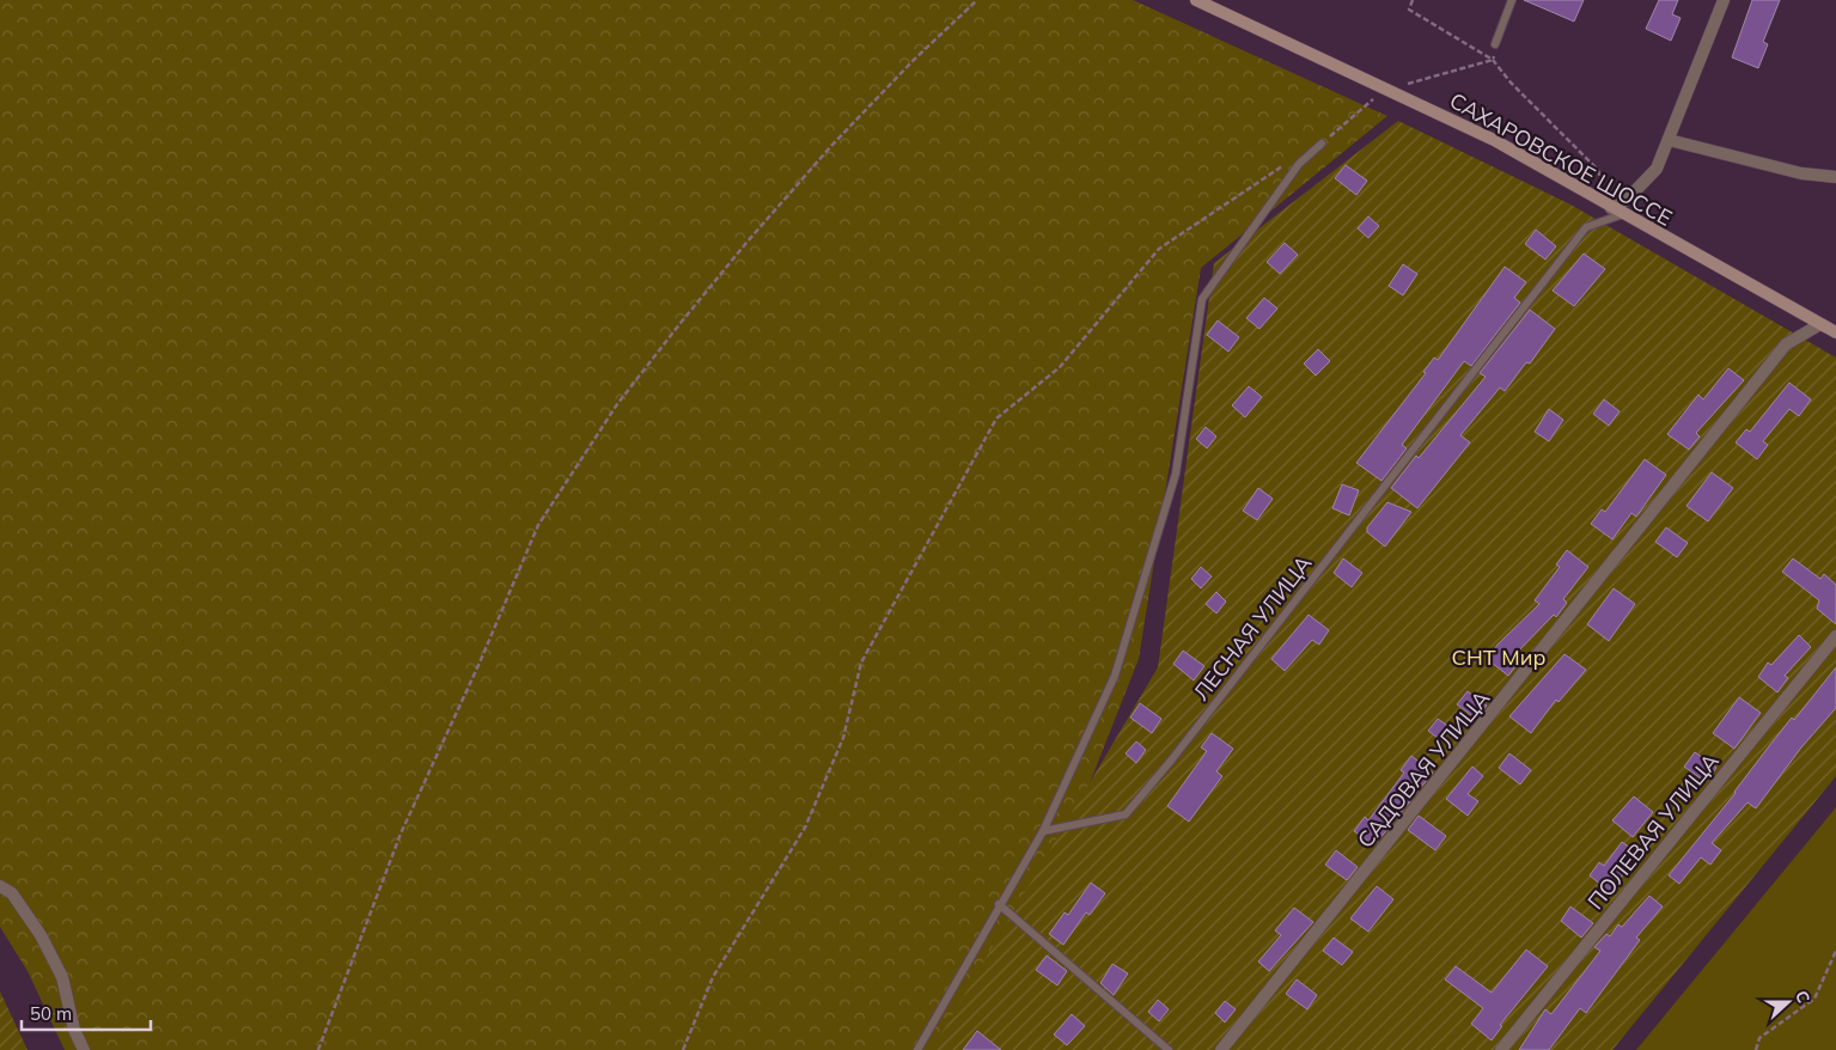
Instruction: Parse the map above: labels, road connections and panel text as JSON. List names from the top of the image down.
{
  "streets": {
    "main road": ["САХАРОВСКОЕ ШОССЕ"],
    "street": ["САДОВАЯ УЛИЦА", "ПОЛЕВАЯ УЛИЦА"],
    "lane": ["ЛЕСНАЯ УЛИЦА"]
  },
  "crossings": [
    ["САХАРОВСКОЕ ШОССЕ", "ЛЕСНАЯ УЛИЦА"],
    ["САХАРОВСКОЕ ШОССЕ", "САДОВАЯ УЛИЦА"]
  ],
  "parks": ["СНТ Мир"],
  "scale_bar": "50 m",
  "north": "right"
}
